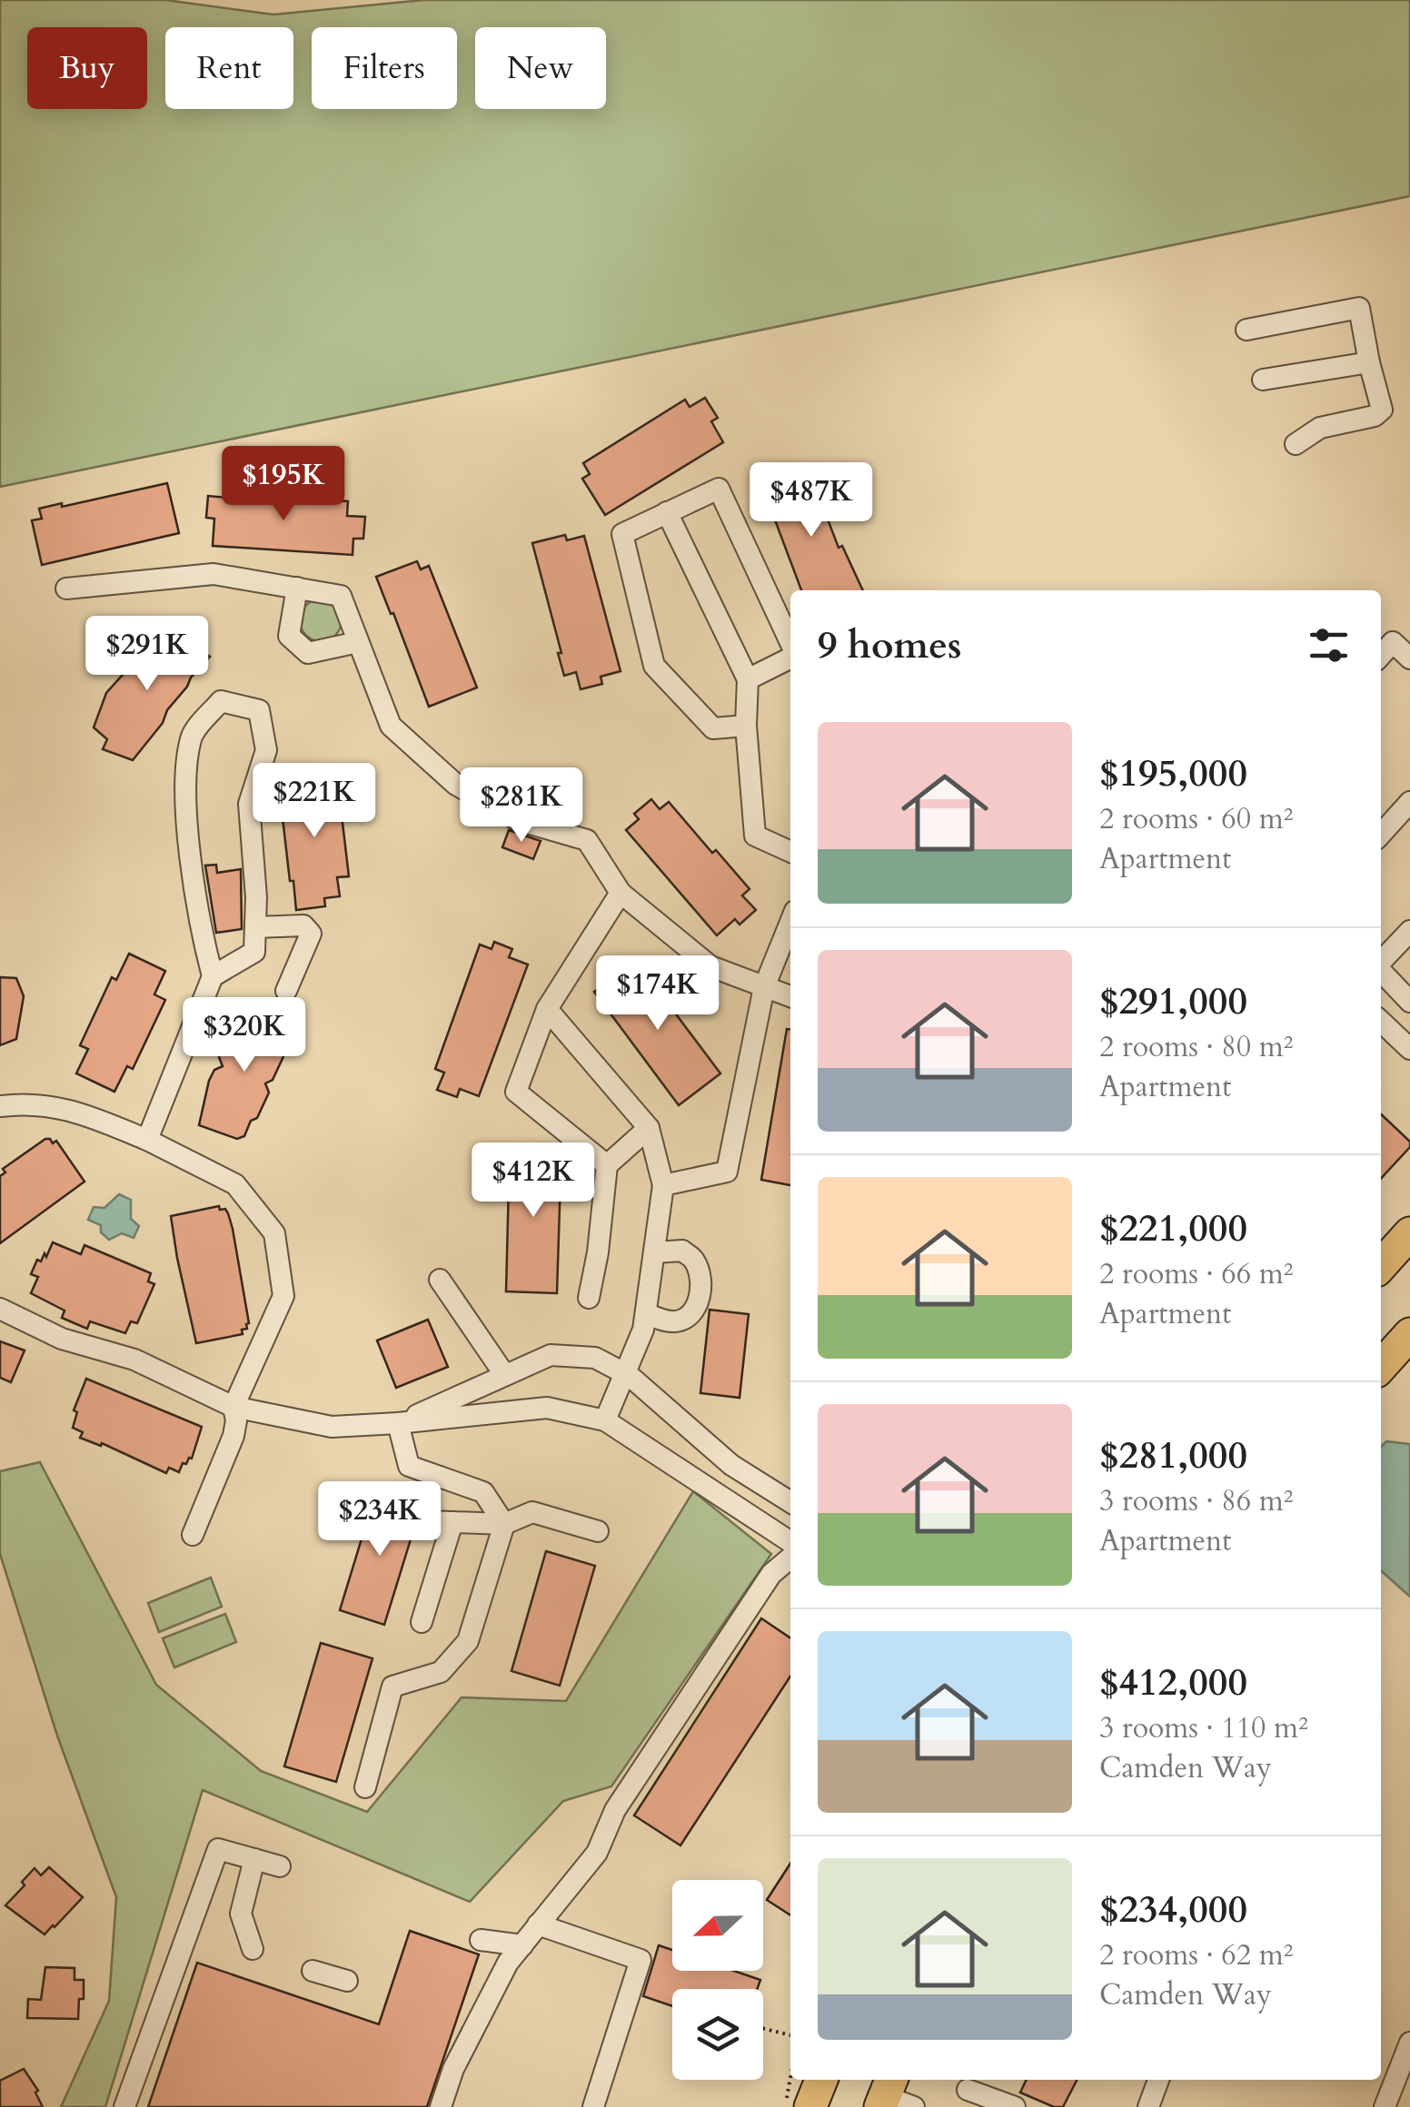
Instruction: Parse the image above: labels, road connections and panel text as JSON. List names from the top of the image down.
{
  "north": "left",
  "page": {
    "chip": [
      "Buy",
      "Rent",
      "Filters",
      "New"
    ],
    "price": [
      "$195K",
      "$487K",
      "$291K",
      "$221K",
      "$281K",
      "$174K",
      "$320K",
      "$412K",
      "$234K"
    ],
    "heading": "9 homes",
    "list": [
      {
        "name": "$195,000",
        "note": "2 rooms · 60 m² · Apartment"
      },
      {
        "name": "$291,000",
        "note": "2 rooms · 80 m² · Apartment"
      },
      {
        "name": "$221,000",
        "note": "2 rooms · 66 m² · Apartment"
      },
      {
        "name": "$281,000",
        "note": "3 rooms · 86 m² · Apartment"
      },
      {
        "name": "$412,000",
        "note": "3 rooms · 110 m² · Camden Way"
      },
      {
        "name": "$234,000",
        "note": "2 rooms · 62 m² · Camden Way"
      }
    ]
  }
}
